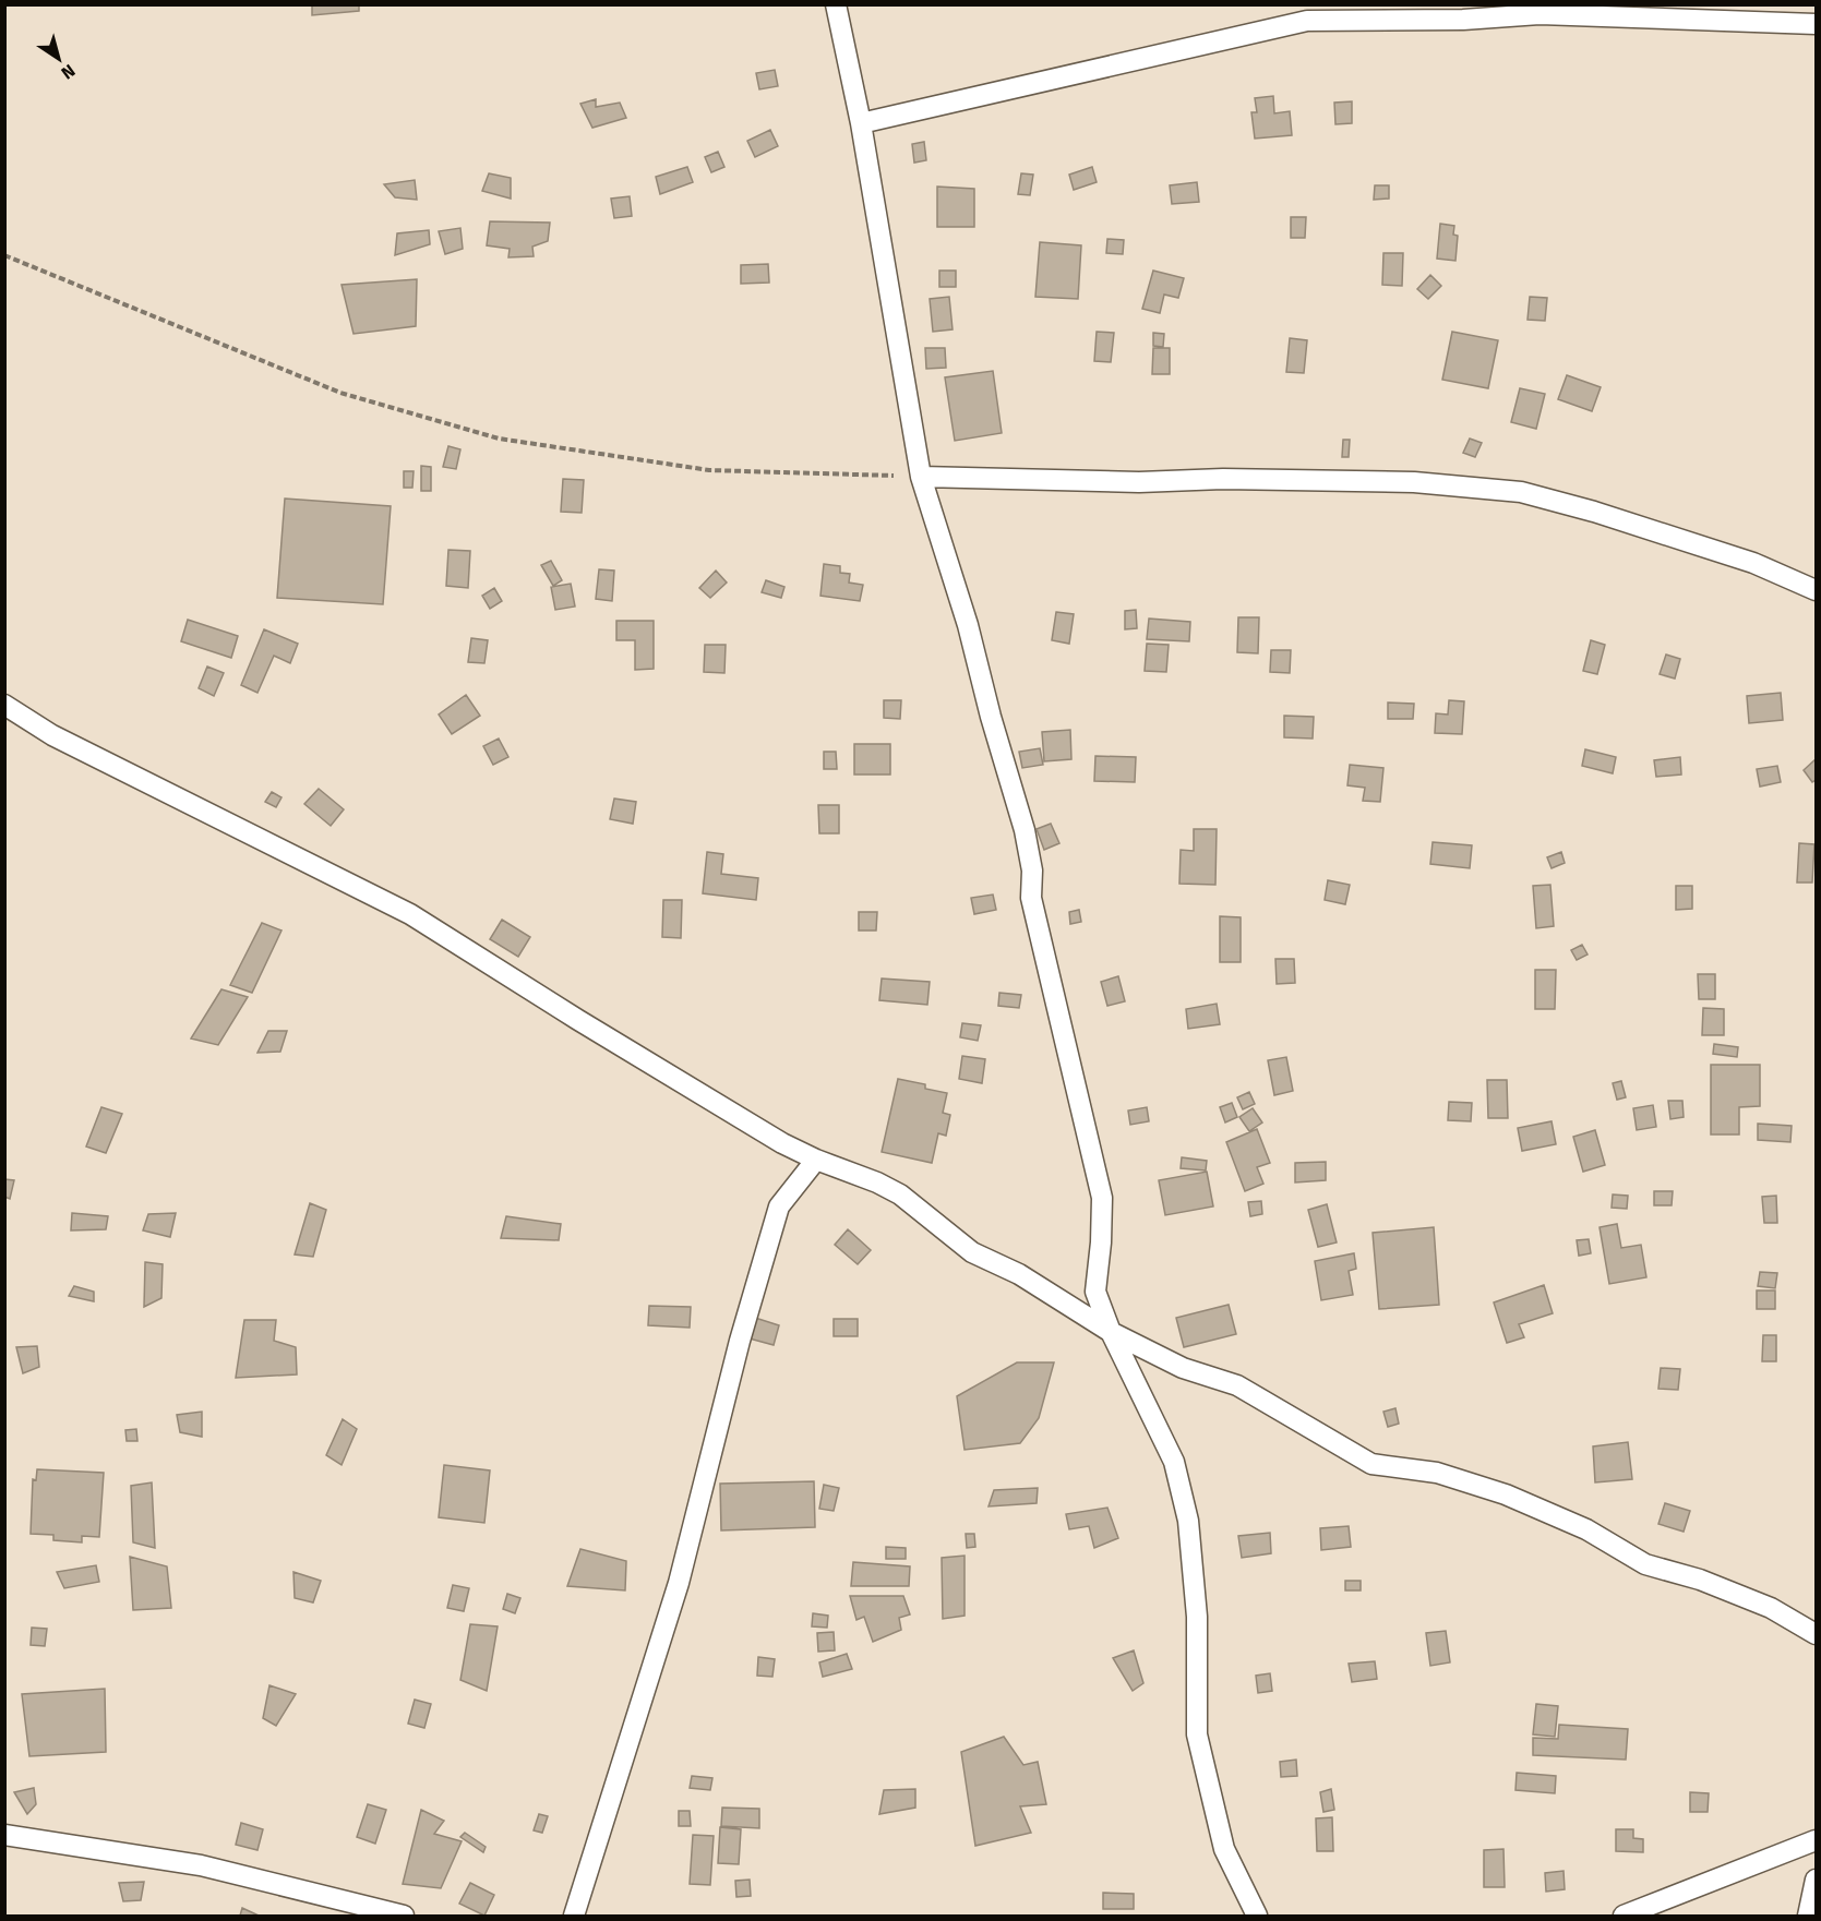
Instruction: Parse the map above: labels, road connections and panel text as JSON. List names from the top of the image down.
{
  "north": "bottom right"
}
